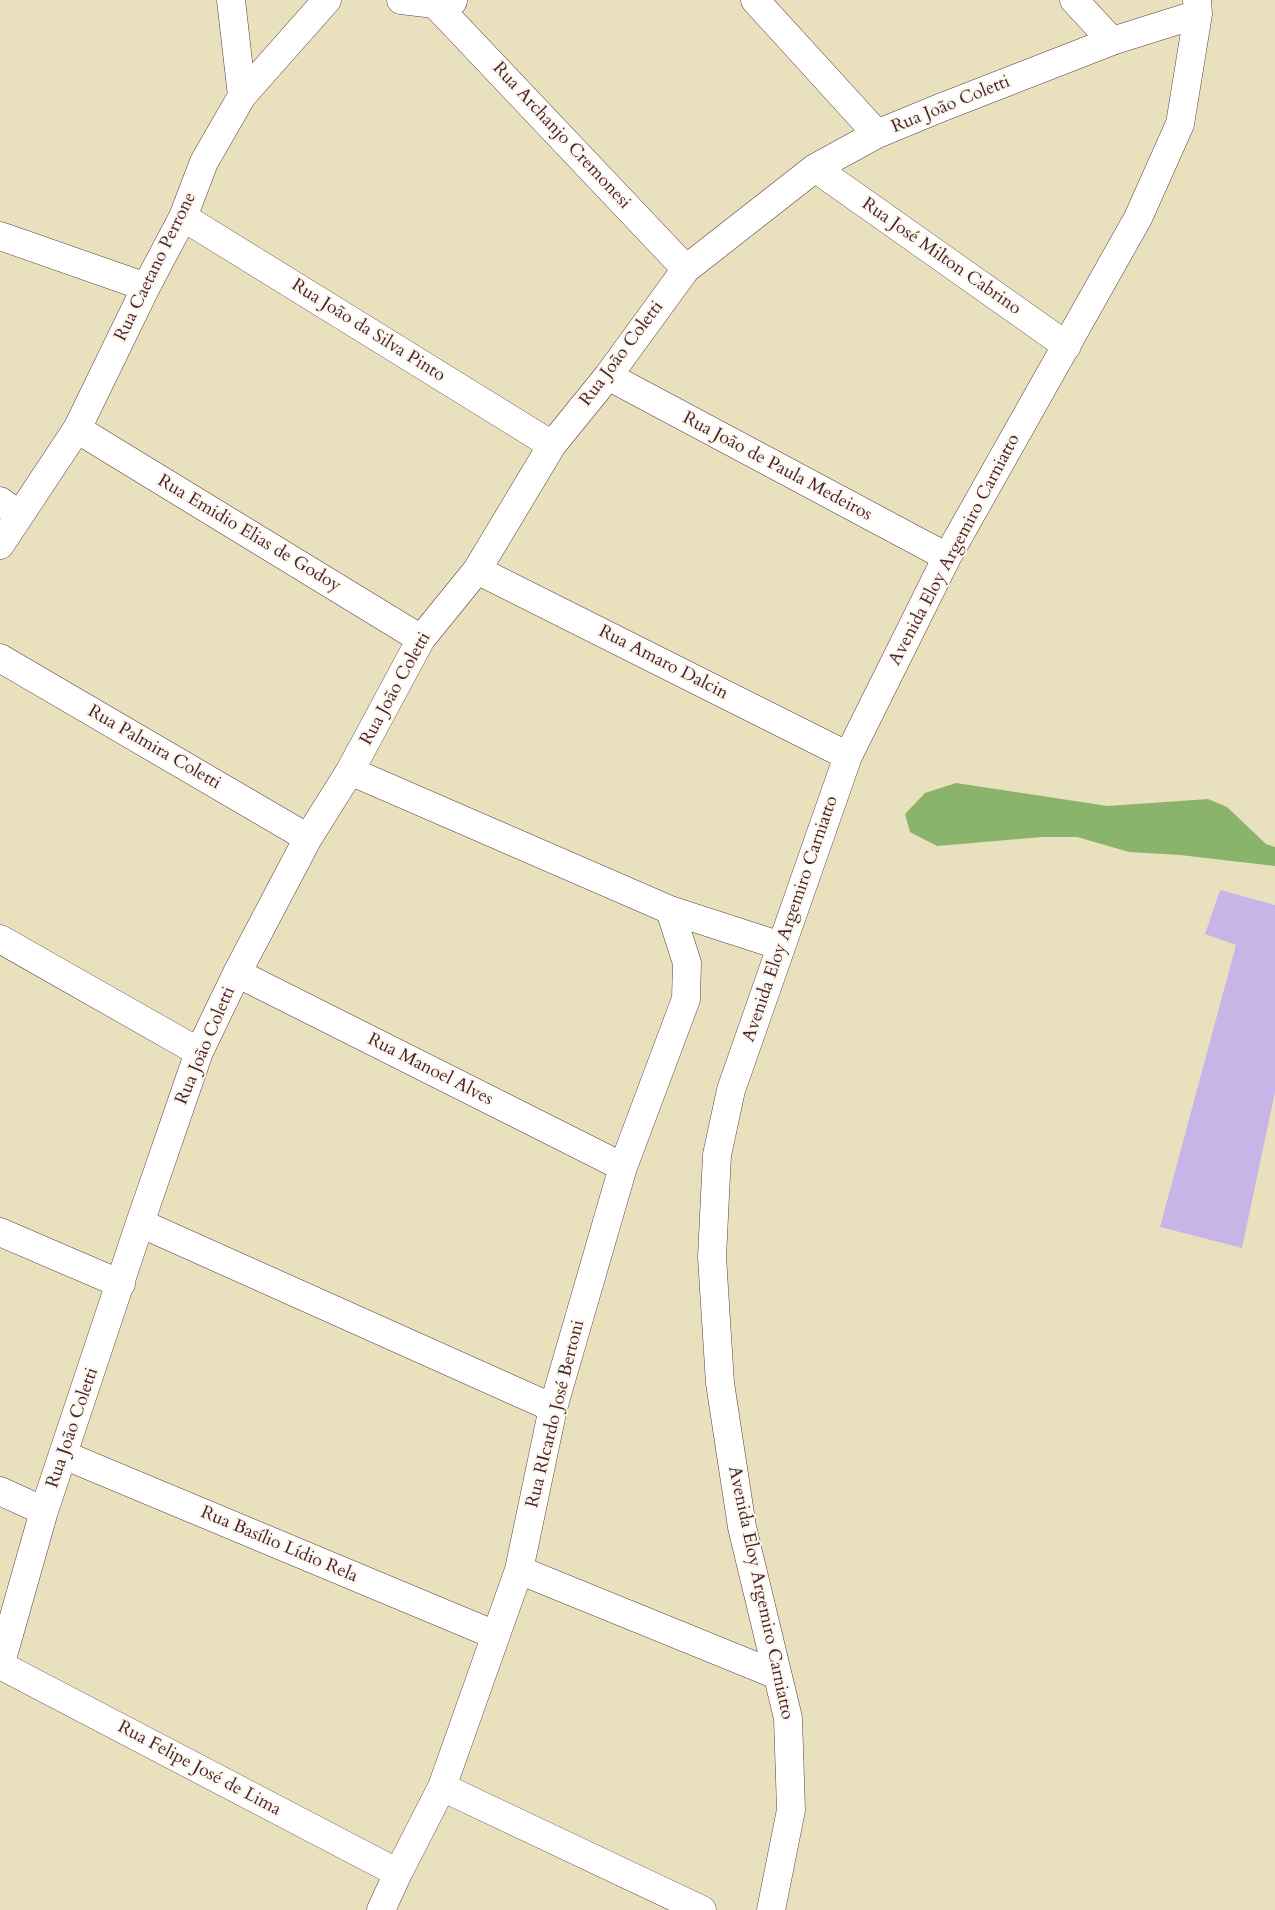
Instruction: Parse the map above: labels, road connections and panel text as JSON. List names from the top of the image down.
{
  "streets": {
    "street": [
      "Rua João Coletti",
      "Rua Archanjo Cremonesi",
      "Rua José Milton Cabrino",
      "Rua Caetano Perrone",
      "Rua João da Silva Pinto",
      "Rua João de Paula Medeiros",
      "Rua Emidio Elias de Godoy",
      "Avenida Eloy Argemiro Carniatto",
      "Rua Amaro Dalcin",
      "Rua Palmira Coletti",
      "Rua Manoel Alves",
      "Rua RIcardo José Bertoni",
      "Rua Basílio Lídio Rela",
      "Rua Felipe José de Lima"
    ]
  },
  "crossings": [
    ["Rua João Coletti", "Rua Archanjo Cremonesi"],
    ["Rua João Coletti", "Rua José Milton Cabrino"],
    ["Rua João Coletti", "Rua João da Silva Pinto"],
    ["Rua João Coletti", "Rua João de Paula Medeiros"],
    ["Rua João Coletti", "Rua Emidio Elias de Godoy"],
    ["Rua João Coletti", "Avenida Eloy Argemiro Carniatto"],
    ["Rua João Coletti", "Rua Amaro Dalcin"],
    ["Rua João Coletti", "Rua Palmira Coletti"],
    ["Rua João Coletti", "Rua Manoel Alves"],
    ["Rua João Coletti", "Rua Basílio Lídio Rela"],
    ["Rua João Coletti", "Rua Felipe José de Lima"],
    ["Rua José Milton Cabrino", "Avenida Eloy Argemiro Carniatto"],
    ["Rua Caetano Perrone", "Rua João da Silva Pinto"],
    ["Rua Caetano Perrone", "Rua Emidio Elias de Godoy"],
    ["Rua João de Paula Medeiros", "Avenida Eloy Argemiro Carniatto"],
    ["Avenida Eloy Argemiro Carniatto", "Rua Amaro Dalcin"],
    ["Rua Manoel Alves", "Rua RIcardo José Bertoni"],
    ["Rua RIcardo José Bertoni", "Rua Basílio Lídio Rela"],
    ["Rua RIcardo José Bertoni", "Rua Felipe José de Lima"]
  ]
}
